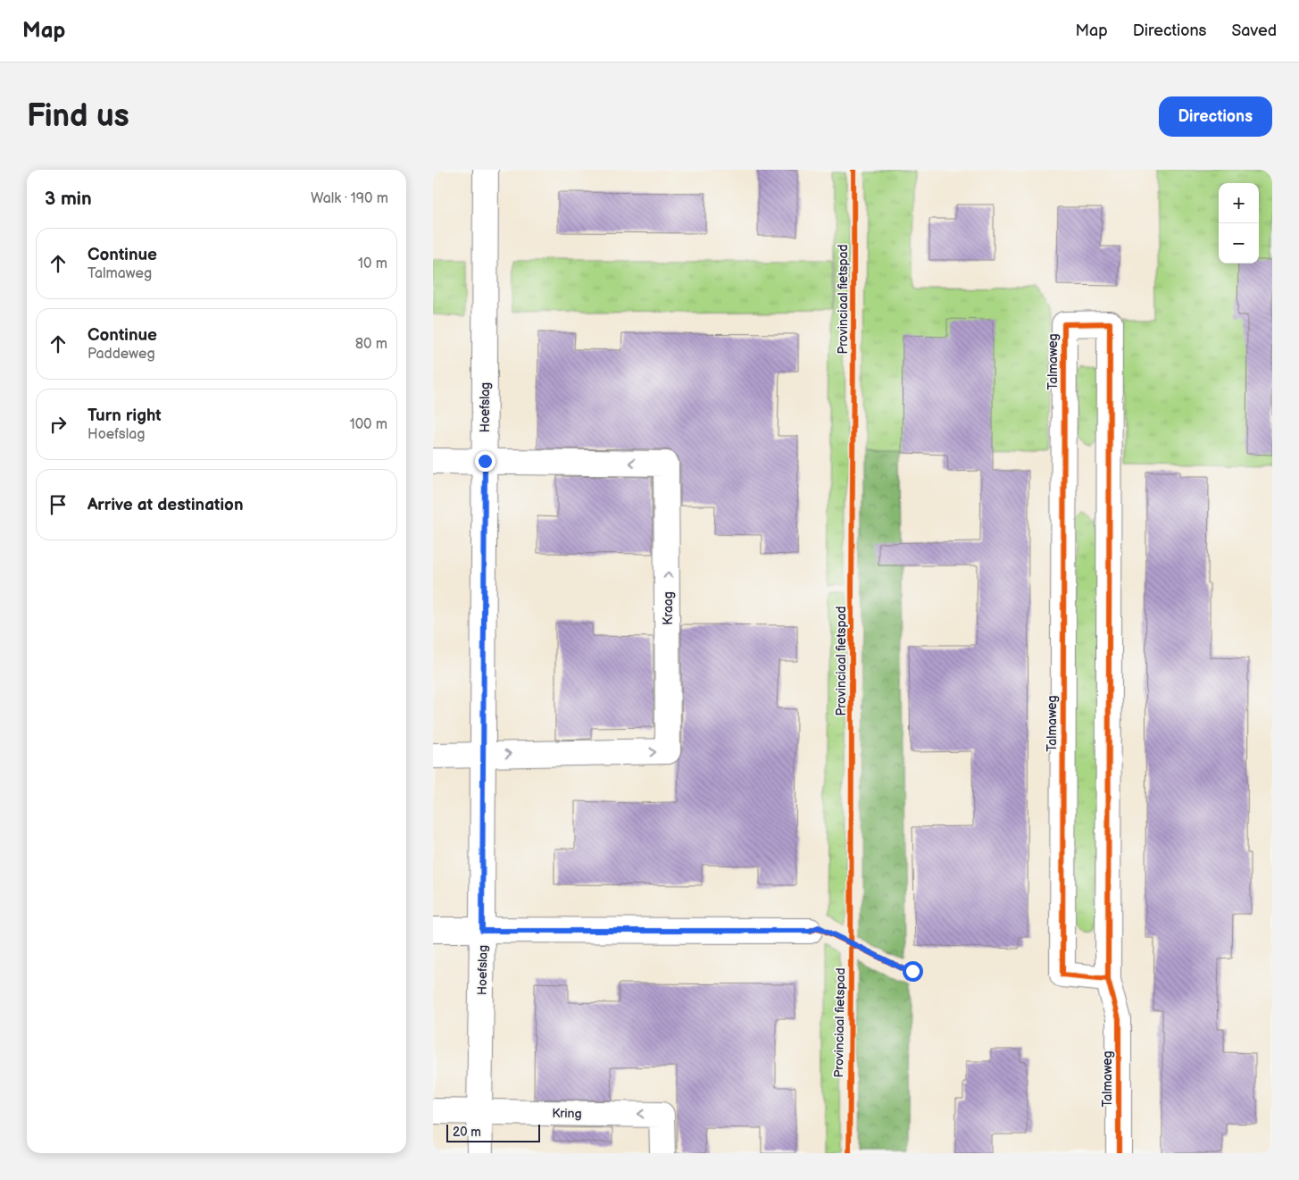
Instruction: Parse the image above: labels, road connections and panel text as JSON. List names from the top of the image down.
{
  "streets": {
    "street": [
      "Talmaweg",
      "Hoefslag",
      "Kraag",
      "Kring"
    ],
    "cycle path": ["Provinciaal fietspad"]
  },
  "crossings": [
    ["Hoefslag", "Kraag"],
    ["Hoefslag", "Kring"]
  ],
  "scale_bar": "20 m",
  "page": {
    "header": "Map",
    "nav": ["Map", "Directions", "Saved"],
    "buttons": "Directions",
    "title": "Find us",
    "heading": ["3 min", "Walk · 190 m"],
    "map_buttons": ["+", "−"],
    "list": [
      ["Continue", "Talmaweg", "10 m"],
      ["Continue", "Paddeweg", "80 m"],
      ["Turn right", "Hoefslag", "100 m"],
      "Arrive at destination"
    ],
    "scale": "20 m"
  }
}
